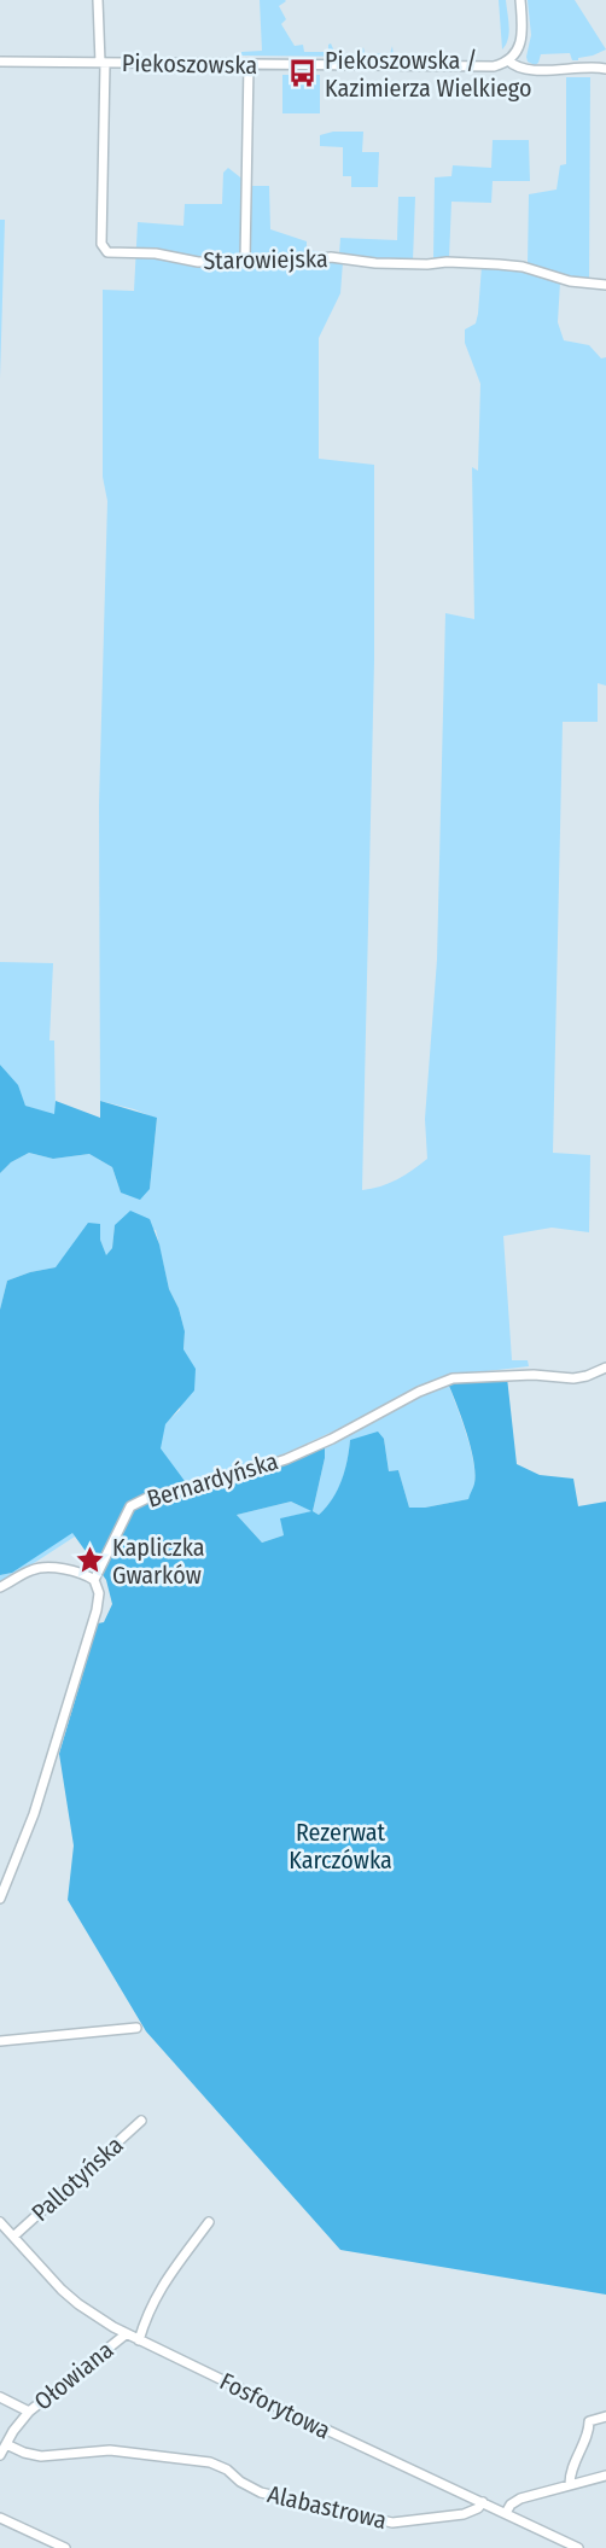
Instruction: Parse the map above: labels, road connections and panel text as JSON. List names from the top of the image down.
{
  "streets": {
    "street": [
      "Piekoszowska",
      "Starowiejska",
      "Bernardyńska",
      "Pallotyńska",
      "Ołowiana",
      "Fosforytowa",
      "Alabastrowa"
    ]
  },
  "crossings": [
    ["Piekoszowska", "Starowiejska"],
    ["Pallotyńska", "Fosforytowa"],
    ["Ołowiana", "Fosforytowa"],
    ["Ołowiana", "Alabastrowa"],
    ["Fosforytowa", "Alabastrowa"]
  ],
  "parks": ["Rezerwat Karczówka"],
  "places": {
    "bus stop": ["Piekoszowska / Kazimierza Wielkiego"],
    "place": ["Kapliczka Gwarków"]
  }
}
